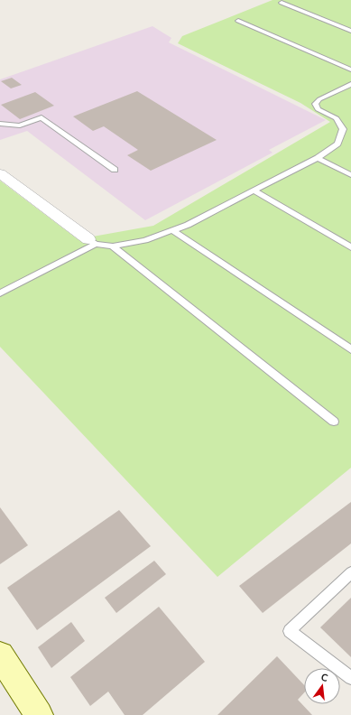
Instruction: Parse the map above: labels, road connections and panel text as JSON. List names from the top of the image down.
{
  "north": "top"
}
